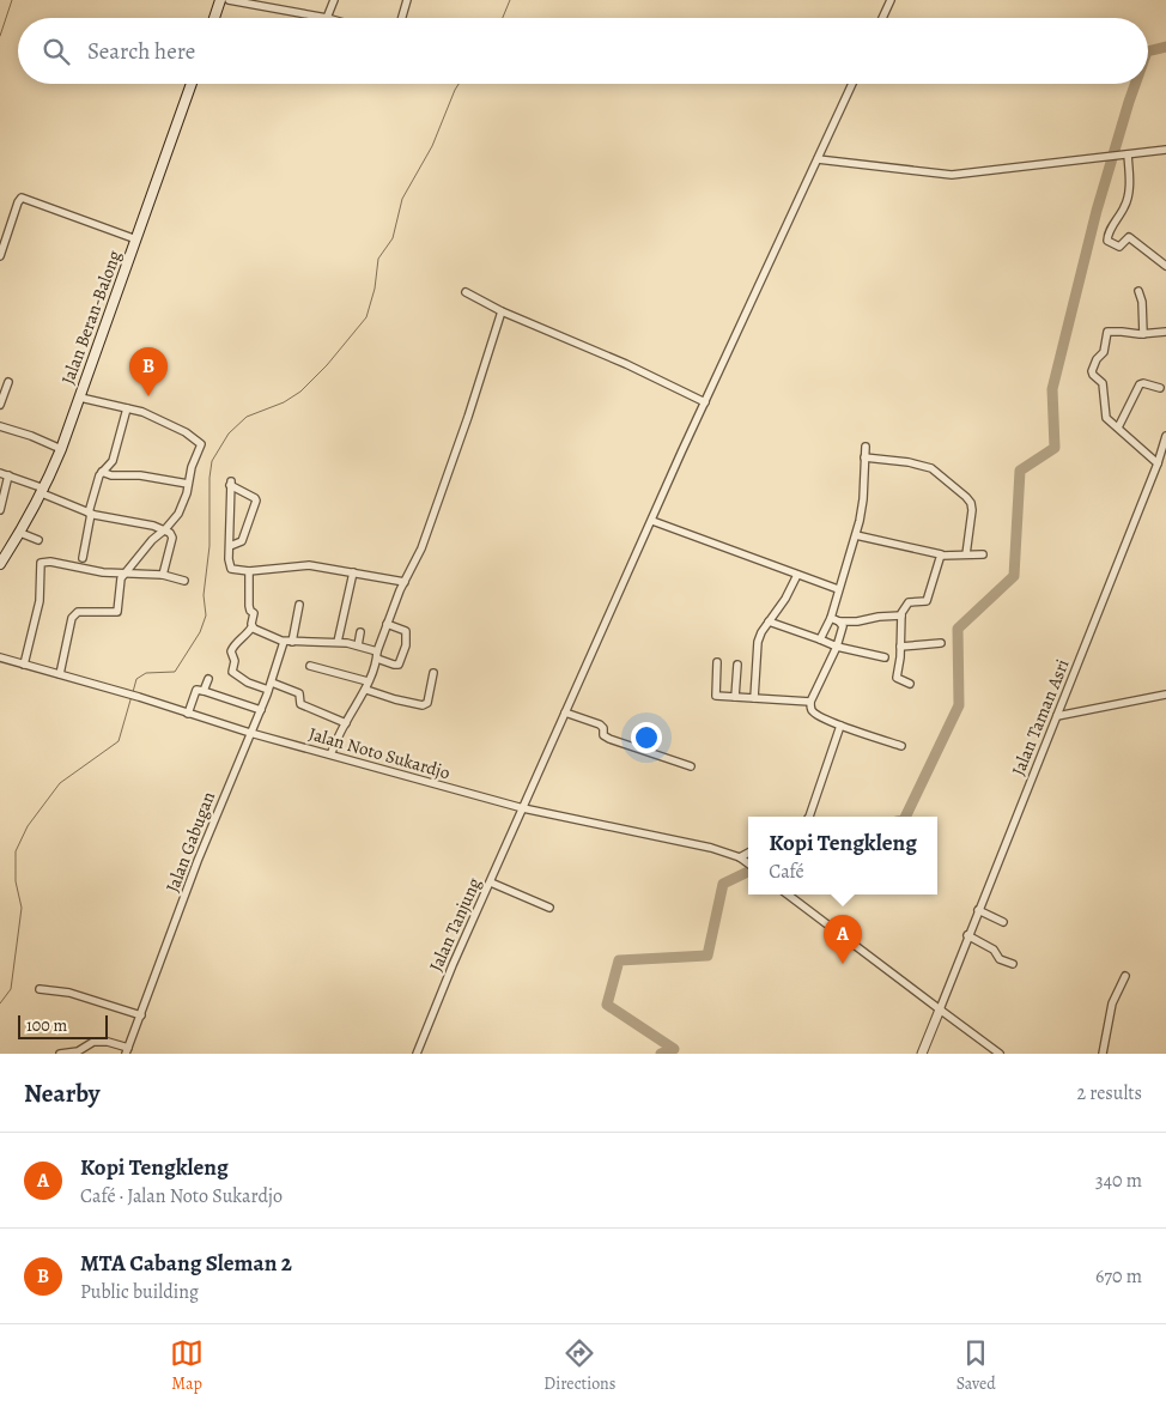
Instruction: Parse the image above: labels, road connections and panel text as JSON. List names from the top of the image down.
{
  "streets": {
    "main road": ["Jalan Beran-Balong"],
    "street": [
      "Jalan Taman Asri",
      "Jalan Noto Sukardjo",
      "Jalan Gabugan",
      "Jalan Tanjung"
    ]
  },
  "crossings": [
    ["Jalan Noto Sukardjo", "Jalan Gabugan"],
    ["Jalan Noto Sukardjo", "Jalan Tanjung"]
  ],
  "scale_bar": "100 m",
  "page": {
    "search": "Search here",
    "pins": ["B", "A"],
    "popup": ["Kopi Tengkleng", "Café"],
    "scale": "100 m",
    "heading": ["Nearby", "2 results"],
    "list": [
      {
        "mark": "A",
        "name": "Kopi Tengkleng",
        "note": "Café · Jalan Noto Sukardjo",
        "value": "340 m"
      },
      {
        "mark": "B",
        "name": "MTA Cabang Sleman 2",
        "note": "Public building",
        "value": "670 m"
      }
    ],
    "nav": ["Map", "Directions", "Saved"]
  }
}
